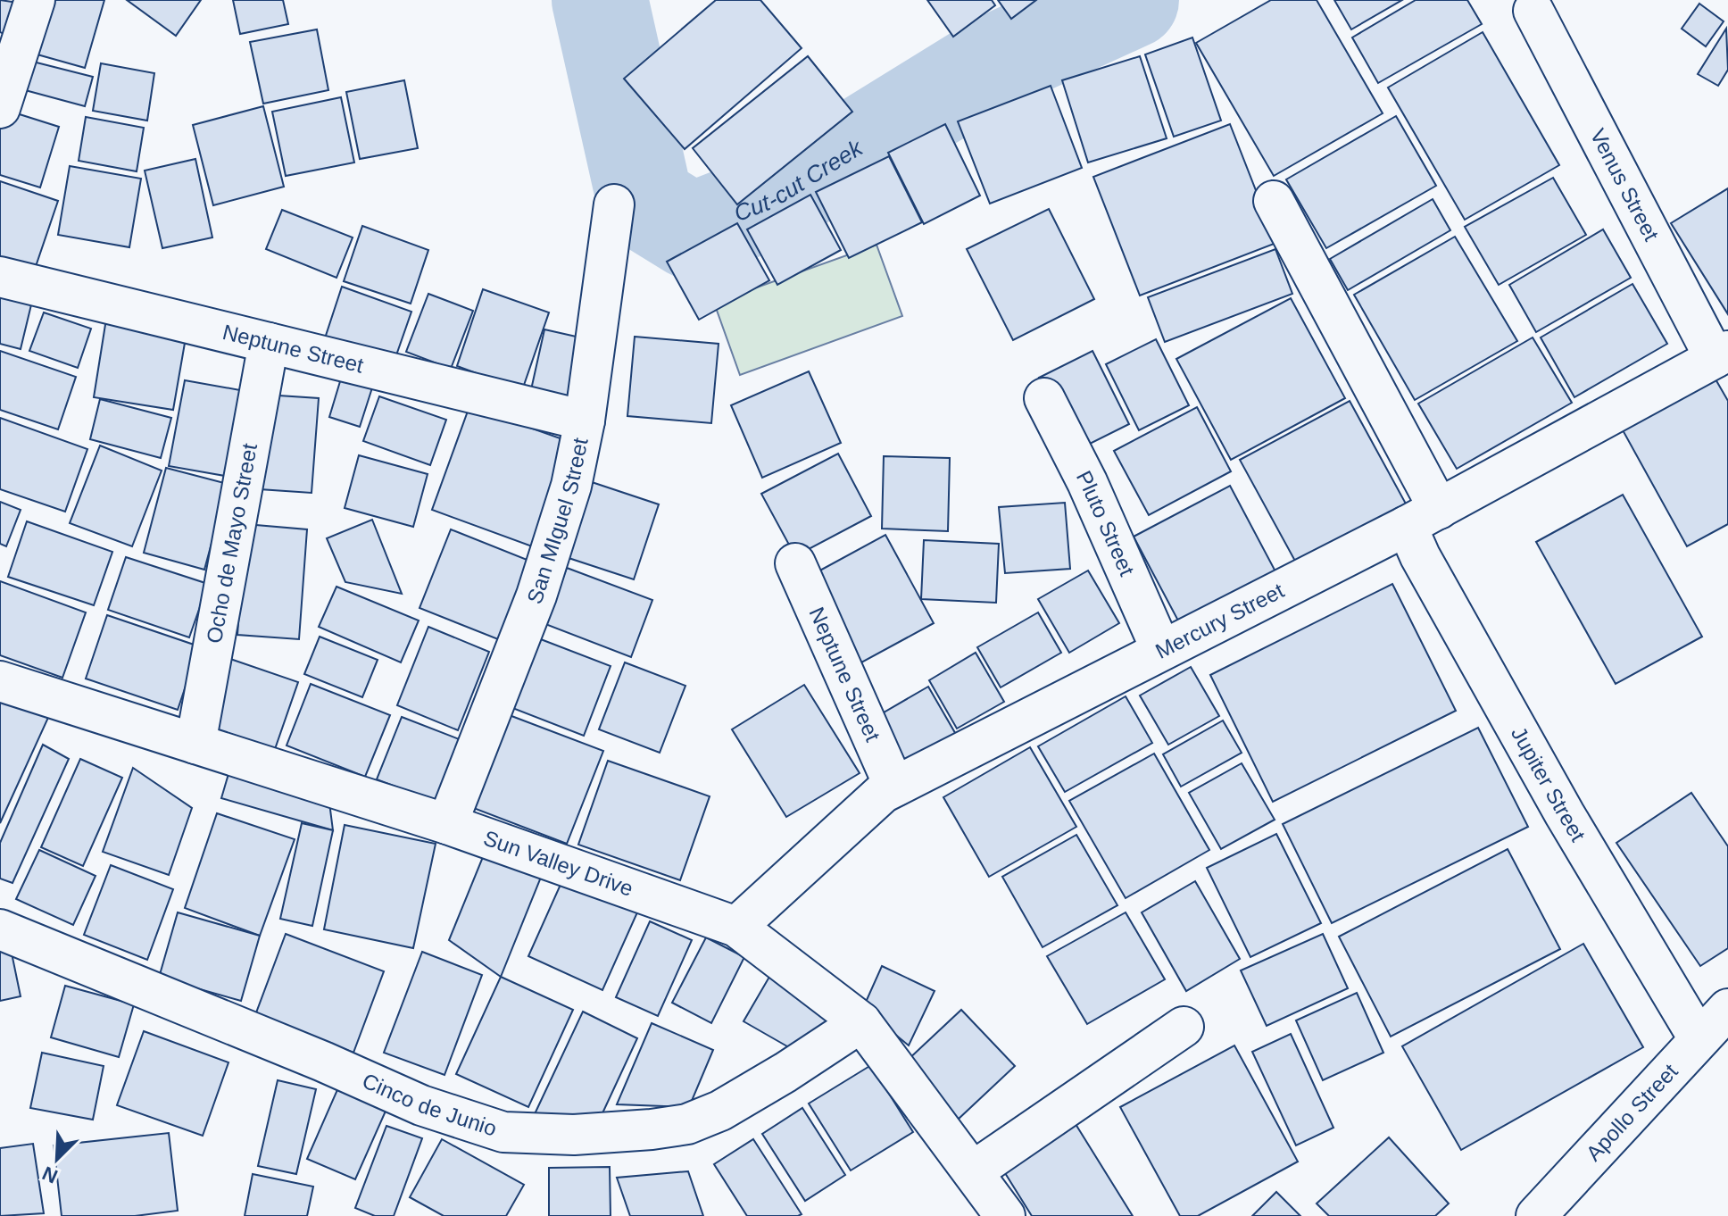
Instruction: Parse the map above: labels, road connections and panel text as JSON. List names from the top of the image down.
{
  "streets": {
    "street": [
      "Venus Street",
      "Neptune Street",
      "San MIguel Street",
      "Pluto Street",
      "Ocho de Mayo Street",
      "Mercury Street",
      "Jupiter Street",
      "Sun Valley Drive",
      "Cinco de Junio",
      "Apollo Street"
    ]
  },
  "crossings": [
    ["Venus Street", "Mercury Street"],
    ["Neptune Street", "San MIguel Street"],
    ["Neptune Street", "Ocho de Mayo Street"],
    ["Neptune Street", "Mercury Street"],
    ["San MIguel Street", "Sun Valley Drive"],
    ["Pluto Street", "Mercury Street"],
    ["Ocho de Mayo Street", "Sun Valley Drive"],
    ["Mercury Street", "Jupiter Street"],
    ["Mercury Street", "Sun Valley Drive"],
    ["Jupiter Street", "Apollo Street"],
    ["Sun Valley Drive", "Cinco de Junio"]
  ],
  "water": ["Cut-cut Creek"],
  "north": "bottom left"
}
